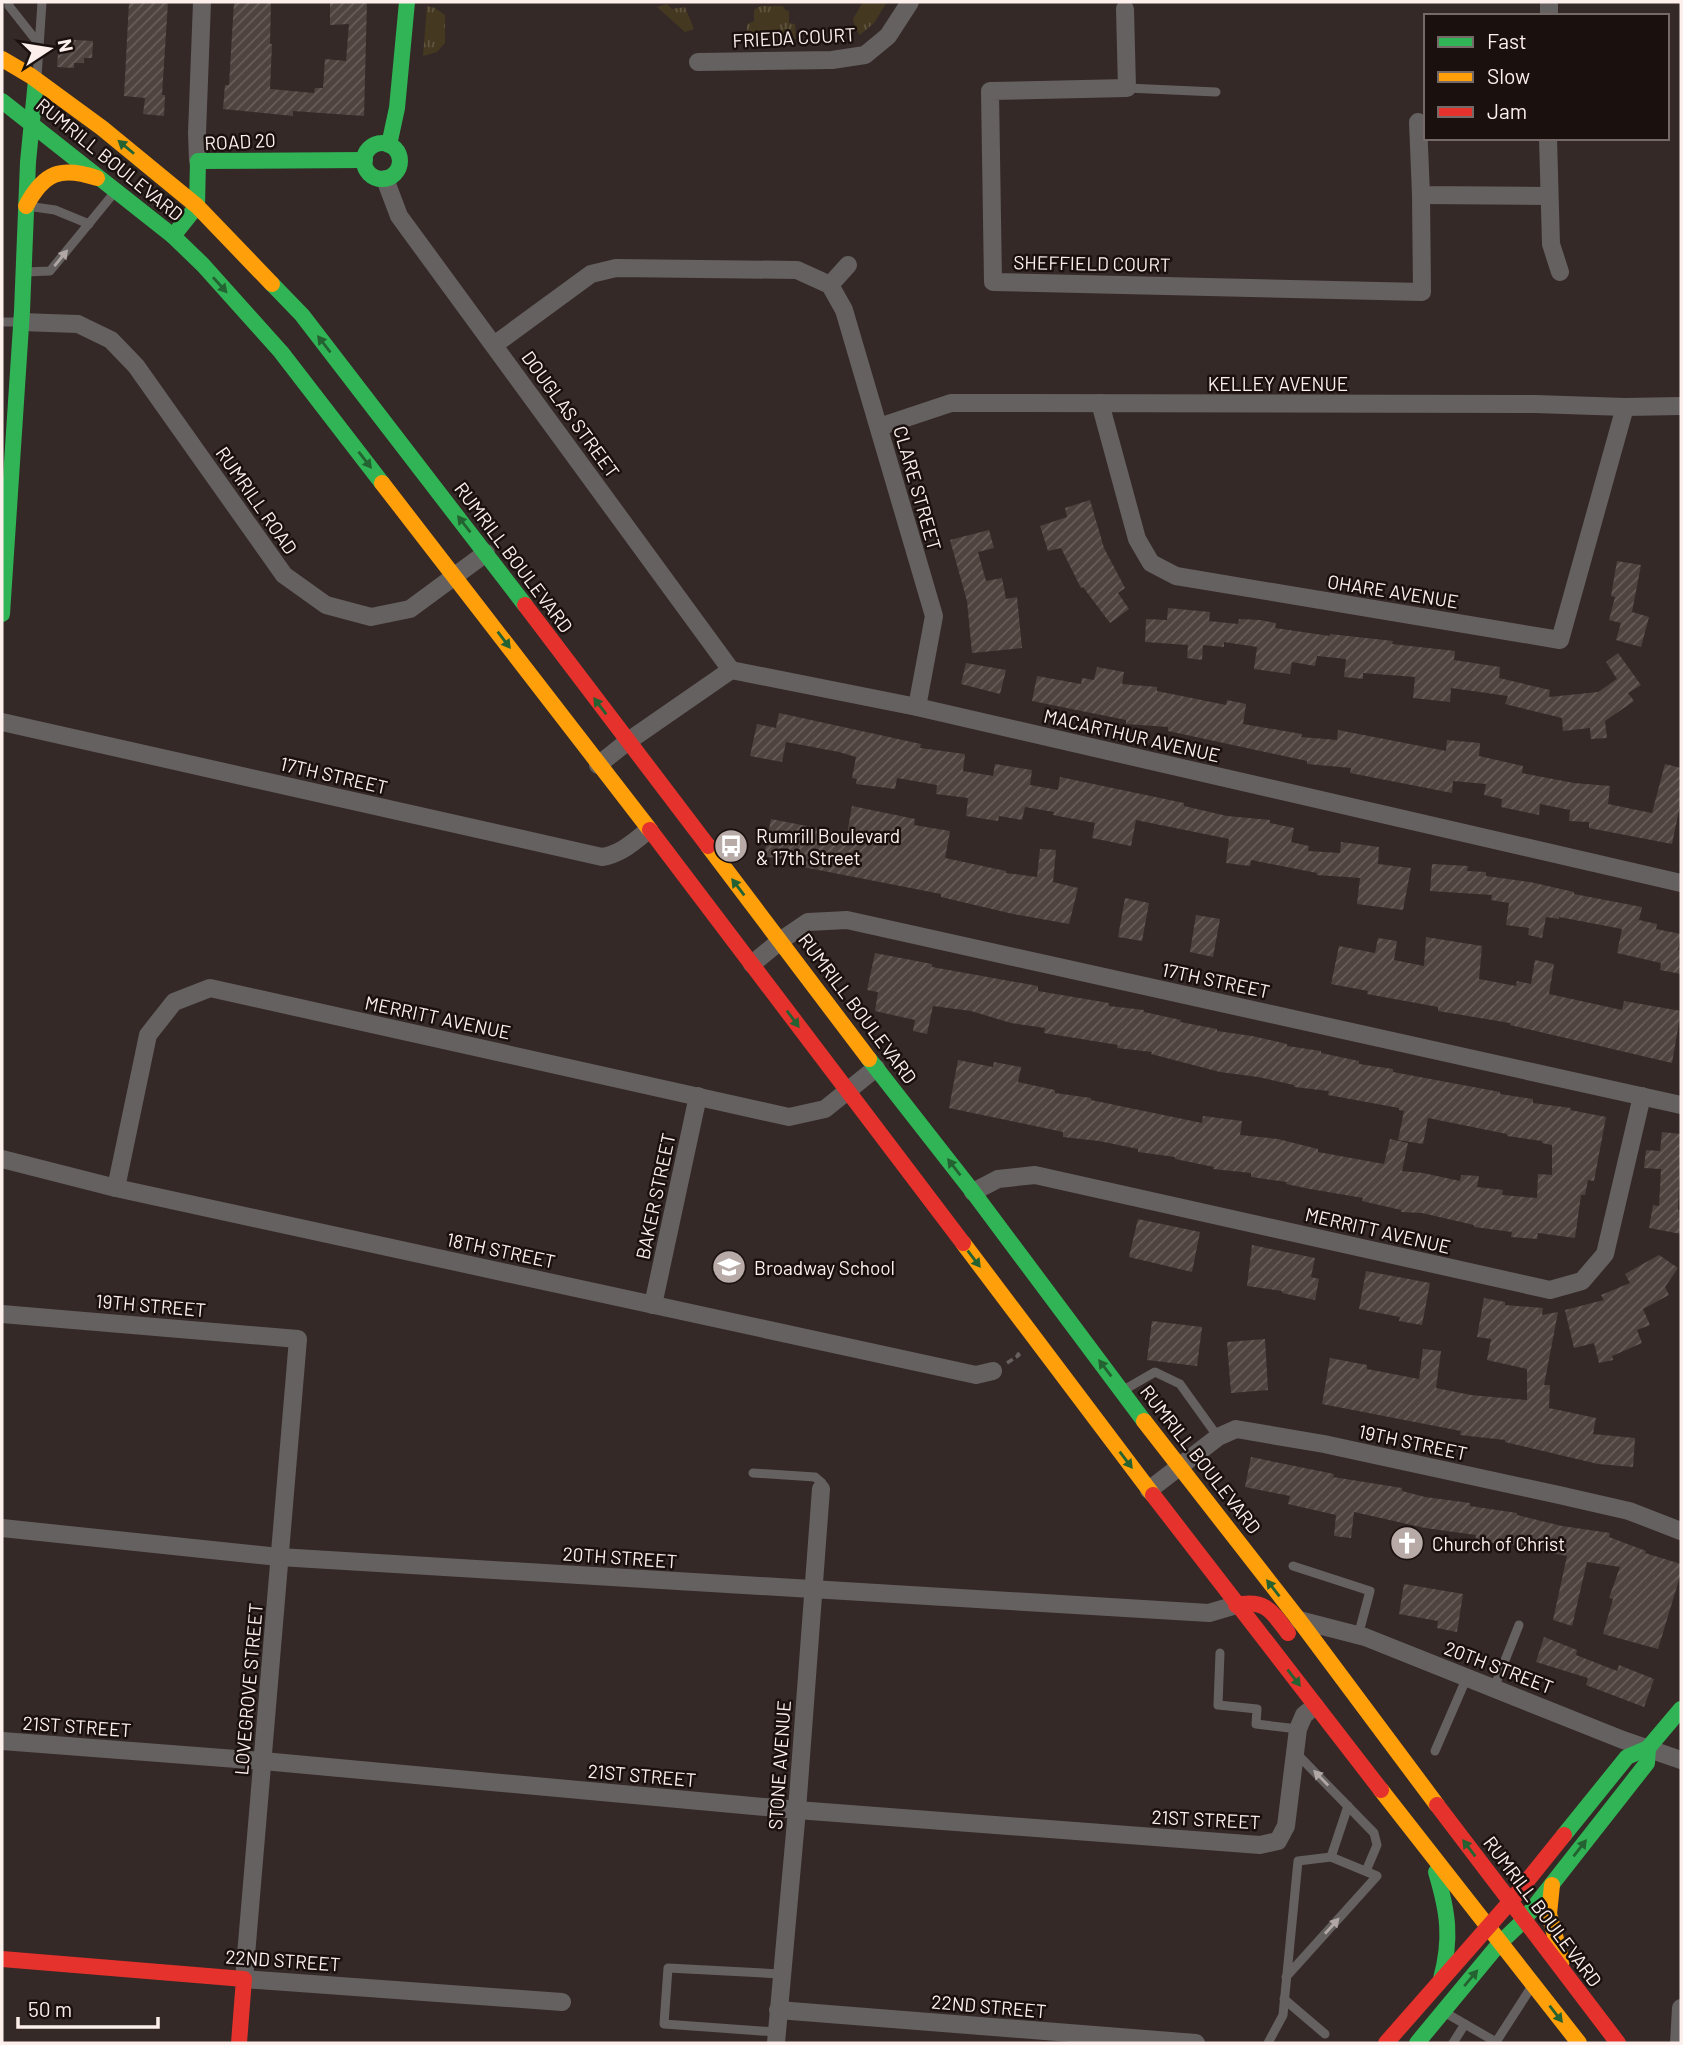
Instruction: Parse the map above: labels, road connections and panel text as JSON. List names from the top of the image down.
{
  "streets": {
    "main road": [
      "ROAD 20",
      "RUMRILL BOULEVARD",
      "LOVEGROVE STREET",
      "22ND STREET"
    ],
    "street": [
      "FRIEDA COURT",
      "SHEFFIELD COURT",
      "KELLEY AVENUE",
      "DOUGLAS STREET",
      "CLARE STREET",
      "RUMRILL ROAD",
      "OHARE AVENUE",
      "MACARTHUR AVENUE",
      "17TH STREET",
      "MERRITT AVENUE",
      "BAKER STREET",
      "18TH STREET",
      "19TH STREET",
      "20TH STREET",
      "21ST STREET",
      "STONE AVENUE"
    ]
  },
  "crossings": [
    ["ROAD 20", "RUMRILL BOULEVARD"],
    ["ROAD 20", "DOUGLAS STREET"],
    ["RUMRILL BOULEVARD", "RUMRILL ROAD"],
    ["RUMRILL BOULEVARD", "17TH STREET"],
    ["RUMRILL BOULEVARD", "MERRITT AVENUE"],
    ["RUMRILL BOULEVARD", "19TH STREET"],
    ["RUMRILL BOULEVARD", "20TH STREET"],
    ["KELLEY AVENUE", "CLARE STREET"],
    ["KELLEY AVENUE", "OHARE AVENUE"],
    ["DOUGLAS STREET", "MACARTHUR AVENUE"],
    ["CLARE STREET", "MACARTHUR AVENUE"],
    ["17TH STREET", "MERRITT AVENUE"],
    ["MERRITT AVENUE", "BAKER STREET"],
    ["MERRITT AVENUE", "18TH STREET"],
    ["BAKER STREET", "18TH STREET"],
    ["19TH STREET", "LOVEGROVE STREET"],
    ["20TH STREET", "LOVEGROVE STREET"],
    ["20TH STREET", "STONE AVENUE"],
    ["LOVEGROVE STREET", "21ST STREET"],
    ["LOVEGROVE STREET", "22ND STREET"],
    ["21ST STREET", "STONE AVENUE"],
    ["STONE AVENUE", "22ND STREET"]
  ],
  "places": {
    "bus stop": ["Rumrill Boulevard & 17th Street"],
    "school or university": ["Broadway School"],
    "church": ["Church of Christ"]
  },
  "legend": ["Fast", "Slow", "Jam"],
  "scale_bar": "50 m",
  "north": "right"
}
